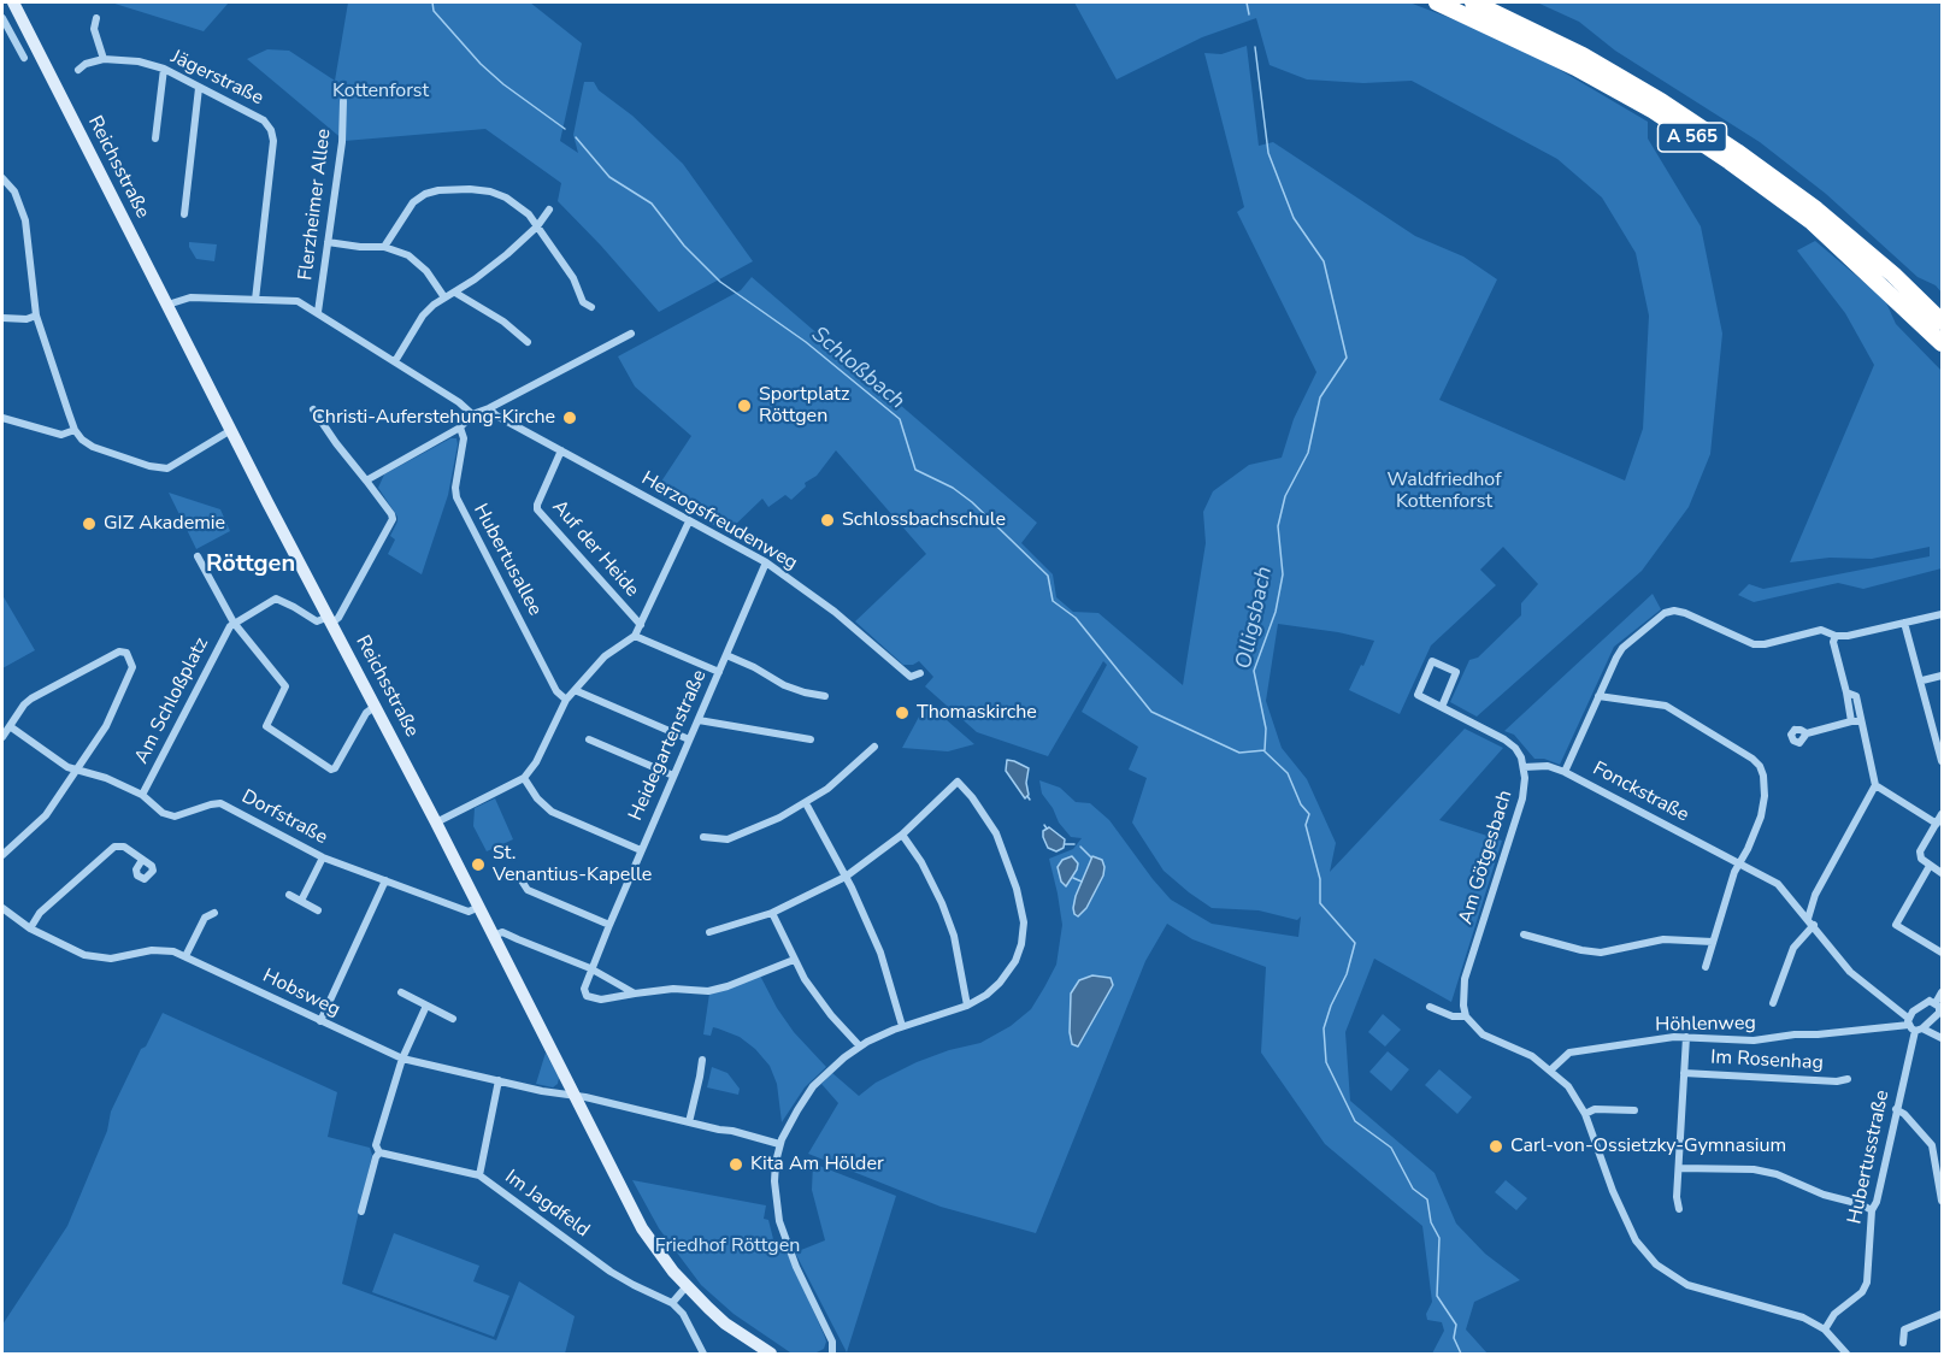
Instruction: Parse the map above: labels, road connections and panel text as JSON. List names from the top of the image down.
{
  "streets": {
    "highway": ["A 565"],
    "main road": ["Reichsstraße"],
    "street": [
      "Jägerstraße",
      "Flerzheimer Allee",
      "Herzogsfreudenweg",
      "Auf der Heide",
      "Hubertusallee",
      "Am Schloßplatz",
      "Heidegartenstraße",
      "Fonckstraße",
      "Dorfstraße",
      "Am Götgesbach",
      "Hobsweg",
      "Höhlenweg",
      "Im Rosenhag",
      "Hubertusstraße",
      "Im Jagdfeld"
    ]
  },
  "crossings": [
    ["Reichsstraße", "Am Schloßplatz"],
    ["Reichsstraße", "Dorfstraße"],
    ["Reichsstraße", "Hobsweg"],
    ["Herzogsfreudenweg", "Auf der Heide"],
    ["Herzogsfreudenweg", "Heidegartenstraße"],
    ["Am Schloßplatz", "Dorfstraße"],
    ["Fonckstraße", "Am Götgesbach"],
    ["Höhlenweg", "Hubertusstraße"]
  ],
  "districts": ["Röttgen"],
  "water": ["Schloßbach", "Olligsbach"],
  "parks": ["Kottenforst", "Waldfriedhof Kottenforst", "Friedhof Röttgen"],
  "places": [
    "Sportplatz Röttgen",
    "Christi-Auferstehung-Kirche",
    "Schlossbachschule",
    "GIZ Akademie",
    "Thomaskirche",
    "St. Venantius-Kapelle",
    "Carl-von-Ossietzky-Gymnasium",
    "Kita Am Hölder"
  ]
}
